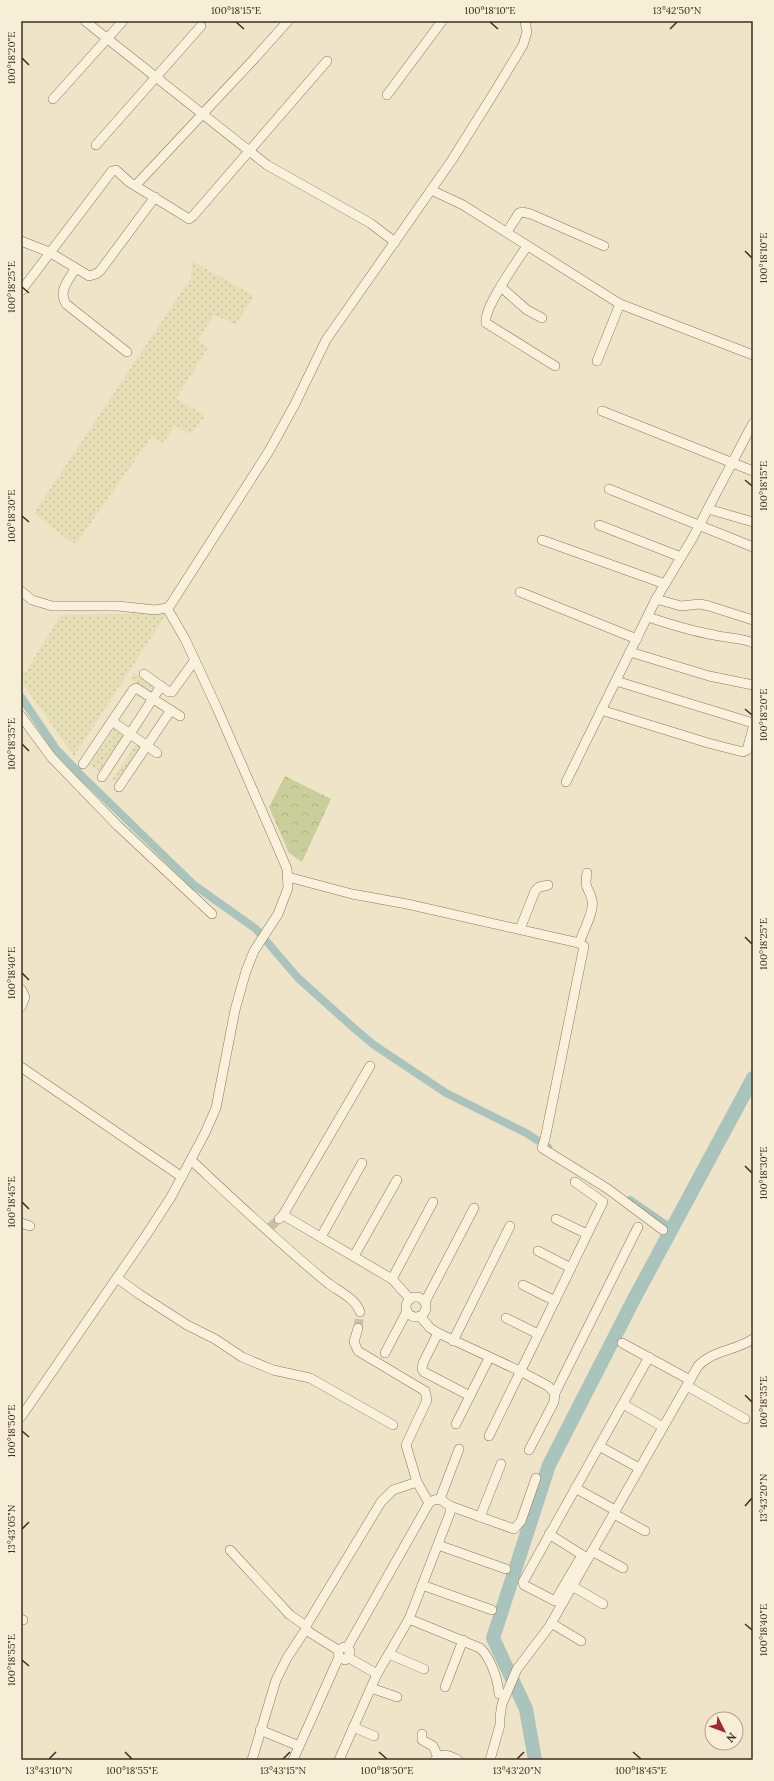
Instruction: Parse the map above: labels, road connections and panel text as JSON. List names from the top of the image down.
{
  "north": "bottom right",
  "coordinates": [
    "100°18'15\"E",
    "100°18'10\"E",
    "13°42'50\"N",
    "100°18'20\"E",
    "100°18'25\"E",
    "100°18'30\"E",
    "100°18'35\"E",
    "100°18'40\"E",
    "100°18'45\"E",
    "100°18'50\"E",
    "13°43'20\"N",
    "13°43'05\"N",
    "100°18'55\"E",
    "13°43'10\"N",
    "13°43'15\"N"
  ]
}
